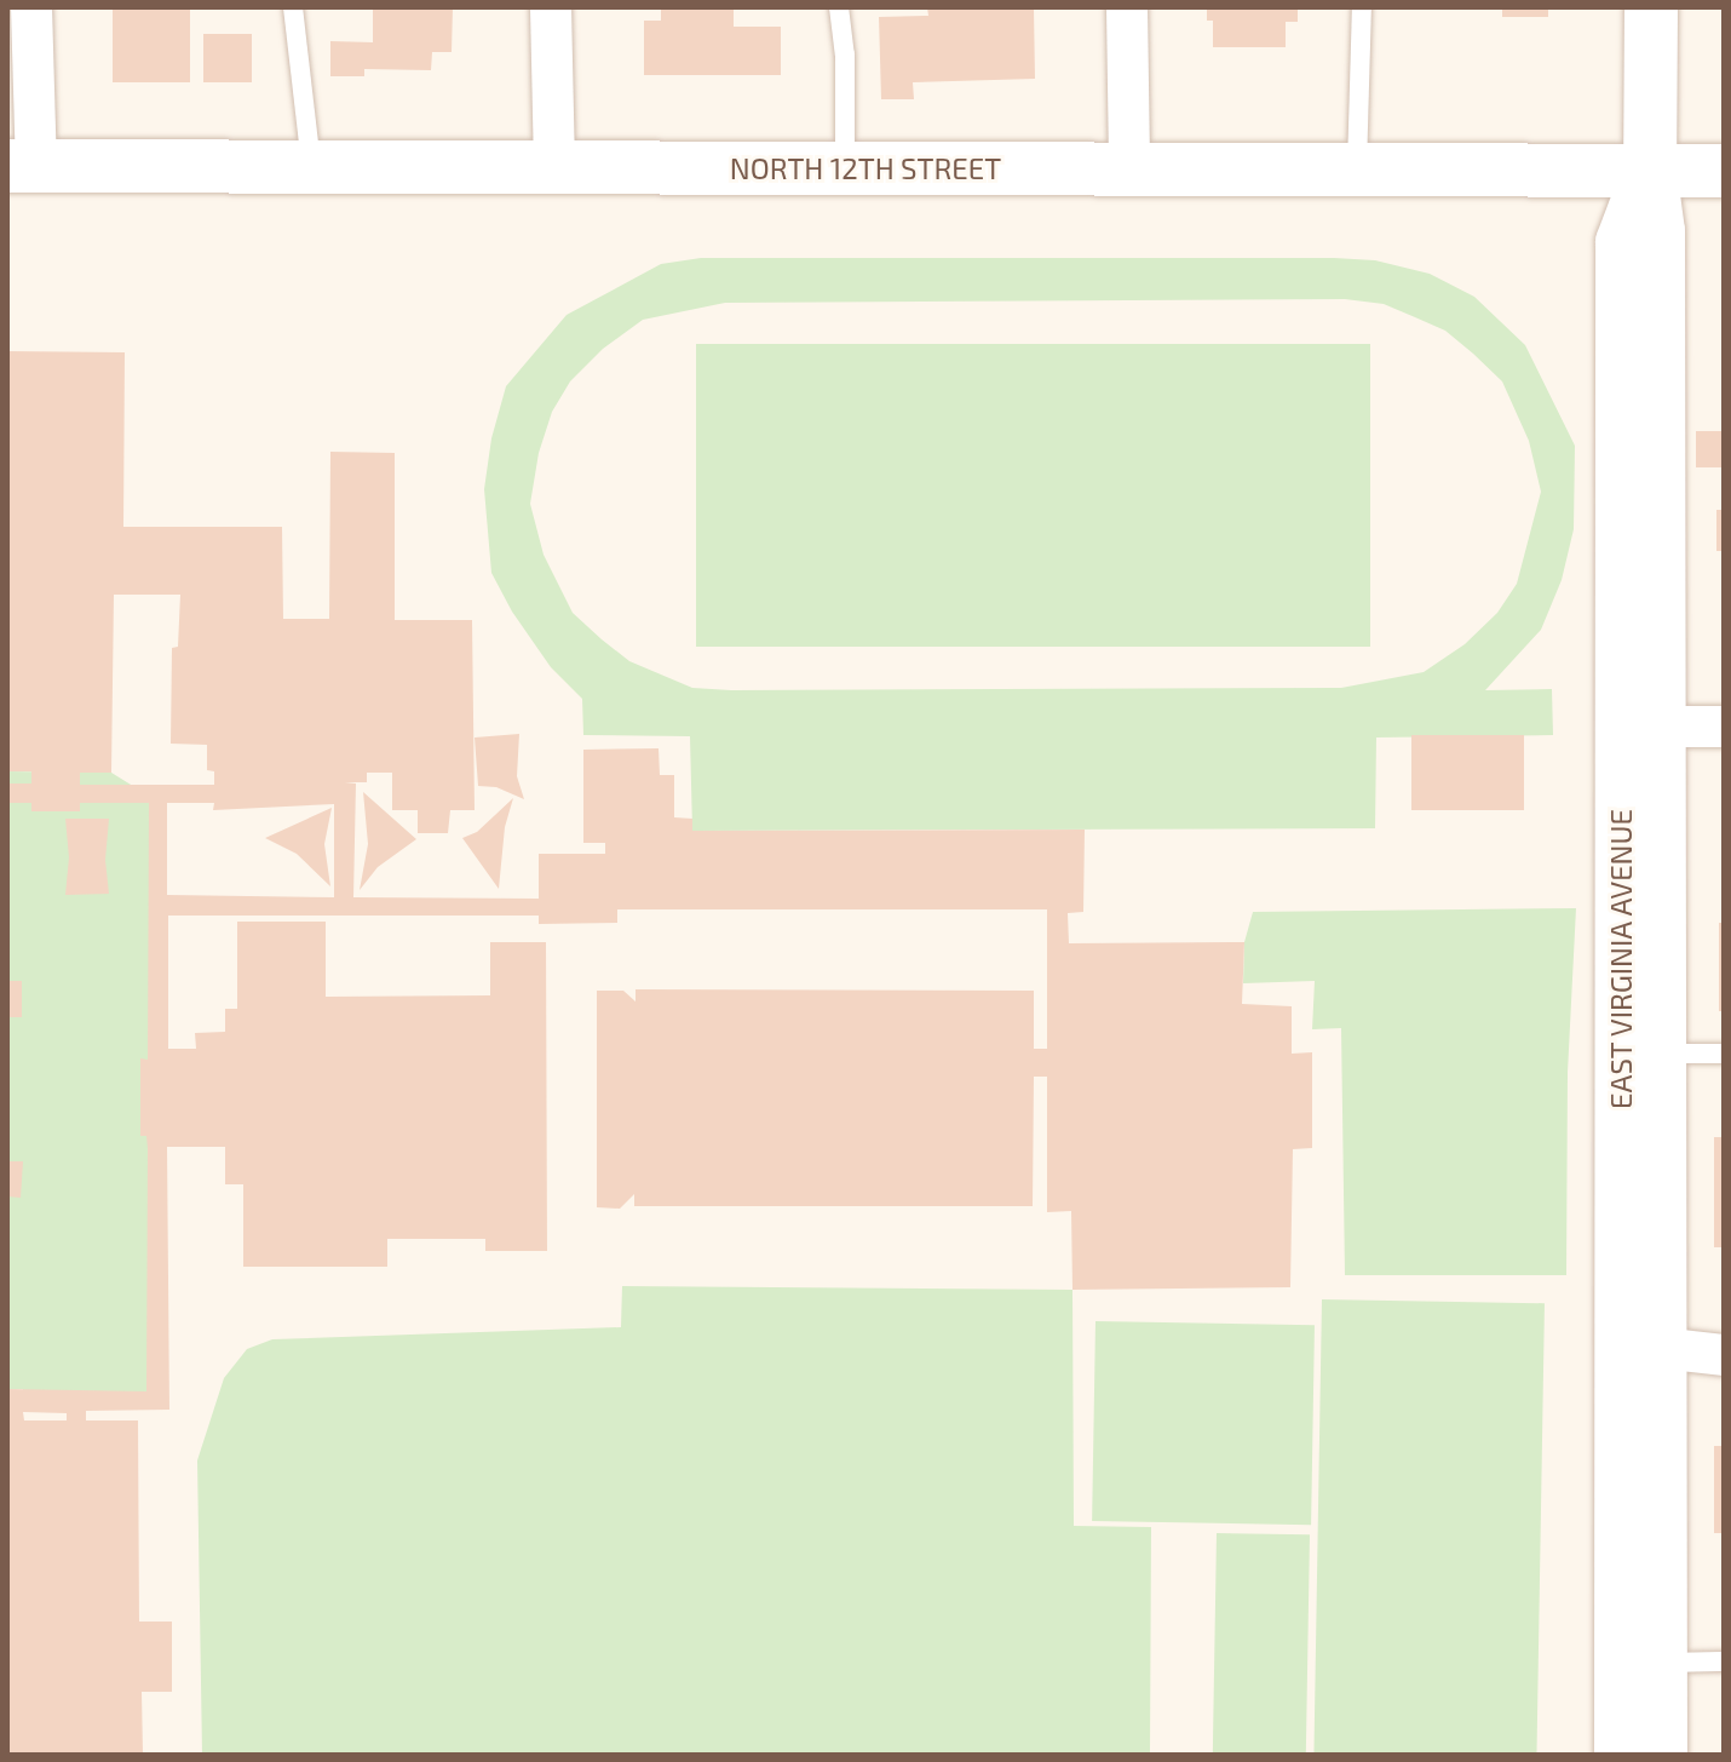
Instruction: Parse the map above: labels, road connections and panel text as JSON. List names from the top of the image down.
{
  "streets": {
    "street": ["NORTH 12TH STREET", "EAST VIRGINIA AVENUE"]
  },
  "crossings": [
    ["NORTH 12TH STREET", "EAST VIRGINIA AVENUE"]
  ]
}
